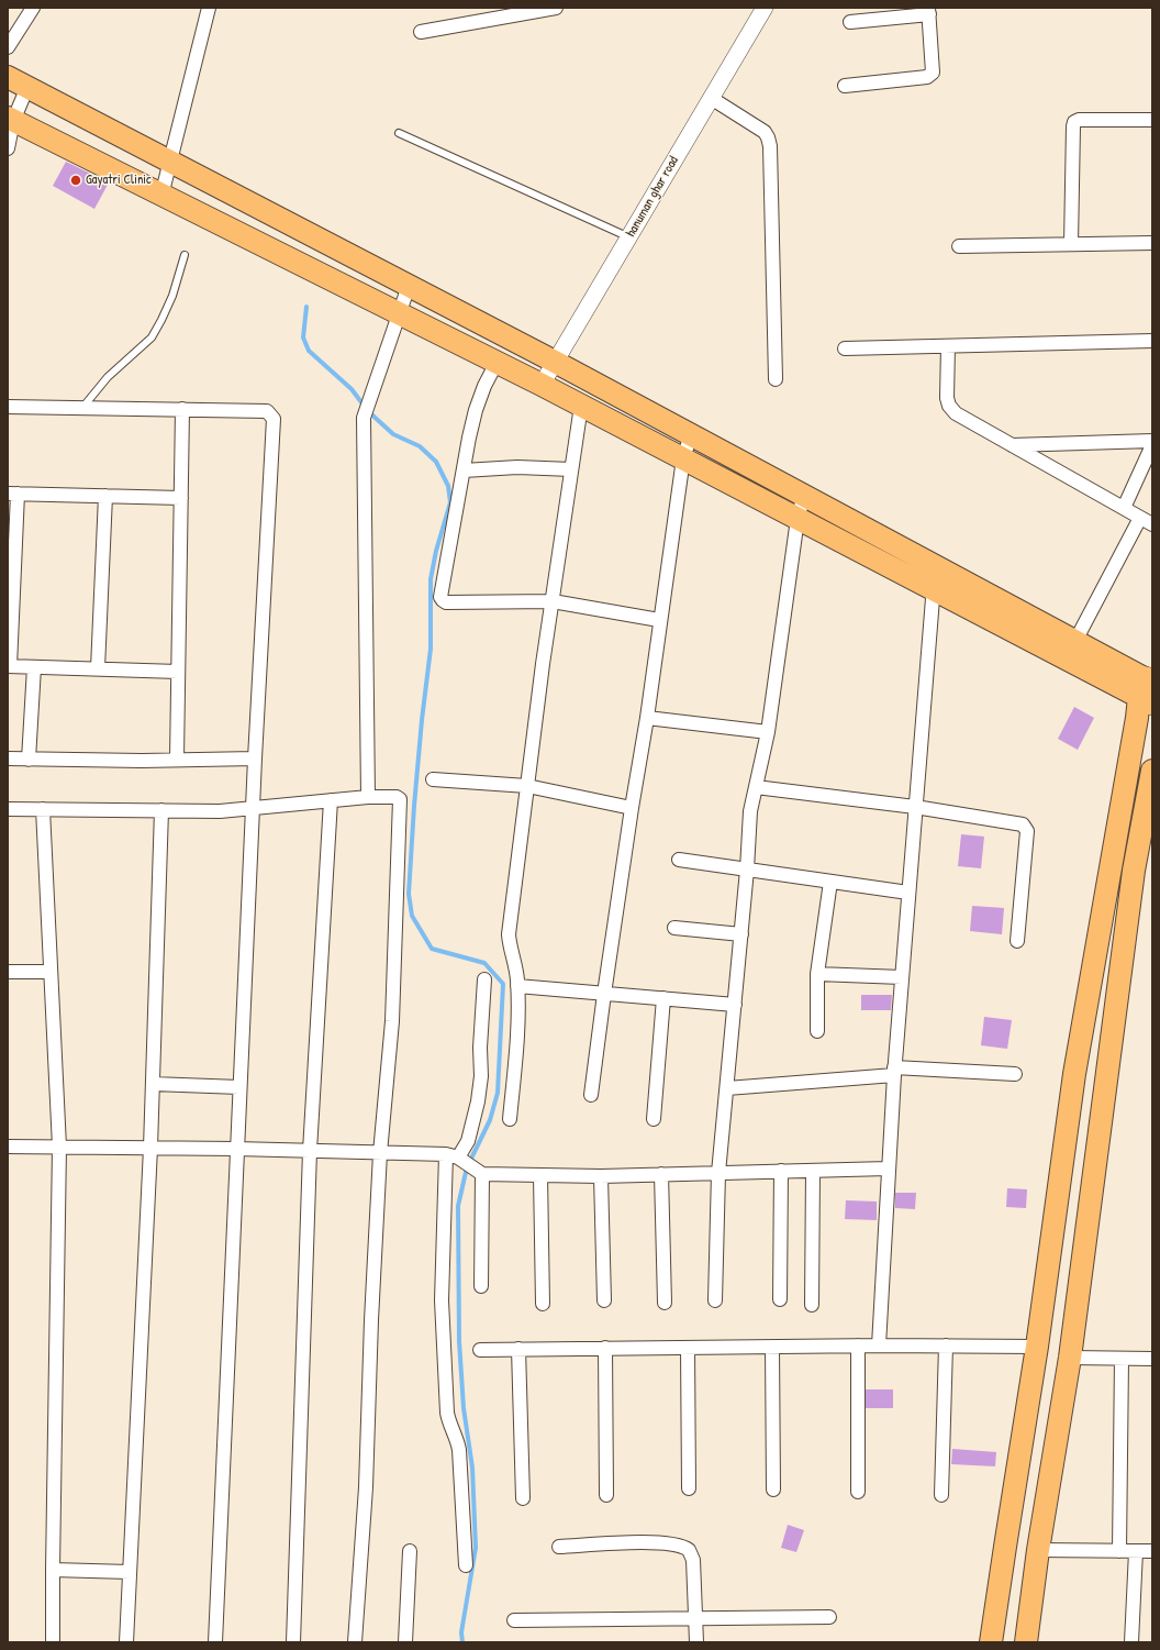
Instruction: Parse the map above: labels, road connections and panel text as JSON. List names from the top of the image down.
{
  "streets": {
    "street": ["hanuman ghar road"]
  },
  "places": ["Gayatri Clinic"]
}
